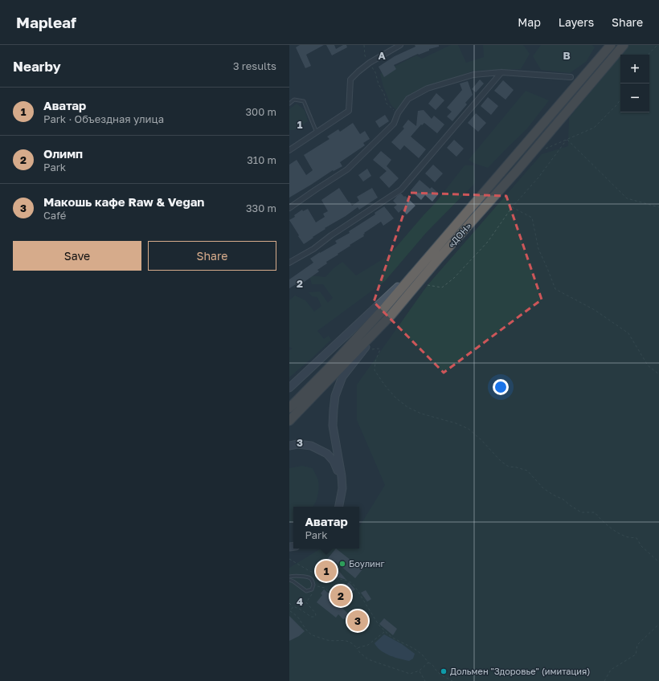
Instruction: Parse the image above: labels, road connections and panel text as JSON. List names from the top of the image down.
{
  "streets": {
    "highway": ["«ДОН»"]
  },
  "places": ["Боулинг", "Дольмен \"Здоровье\" (имитация)"],
  "page": {
    "header": "Mapleaf",
    "nav": ["Map", "Layers", "Share"],
    "heading": ["Nearby", "3 results"],
    "map_buttons": ["+", "−"],
    "list": [
      {
        "mark": "1",
        "name": "Аватар",
        "note": "Park · Объездная улица",
        "value": "300 m"
      },
      {
        "mark": "2",
        "name": "Олимп",
        "note": "Park",
        "value": "310 m"
      },
      {
        "mark": "3",
        "name": "Макошь кафе Raw & Vegan",
        "note": "Café",
        "value": "330 m"
      }
    ],
    "buttons": ["Save", "Share"],
    "popup": ["Аватар", "Park"],
    "pins": ["1", "2", "3"]
  },
  "grid": {
    "columns": ["A", "B"],
    "rows": [
      "1",
      "2",
      "3",
      "4"
    ]
  }
}
